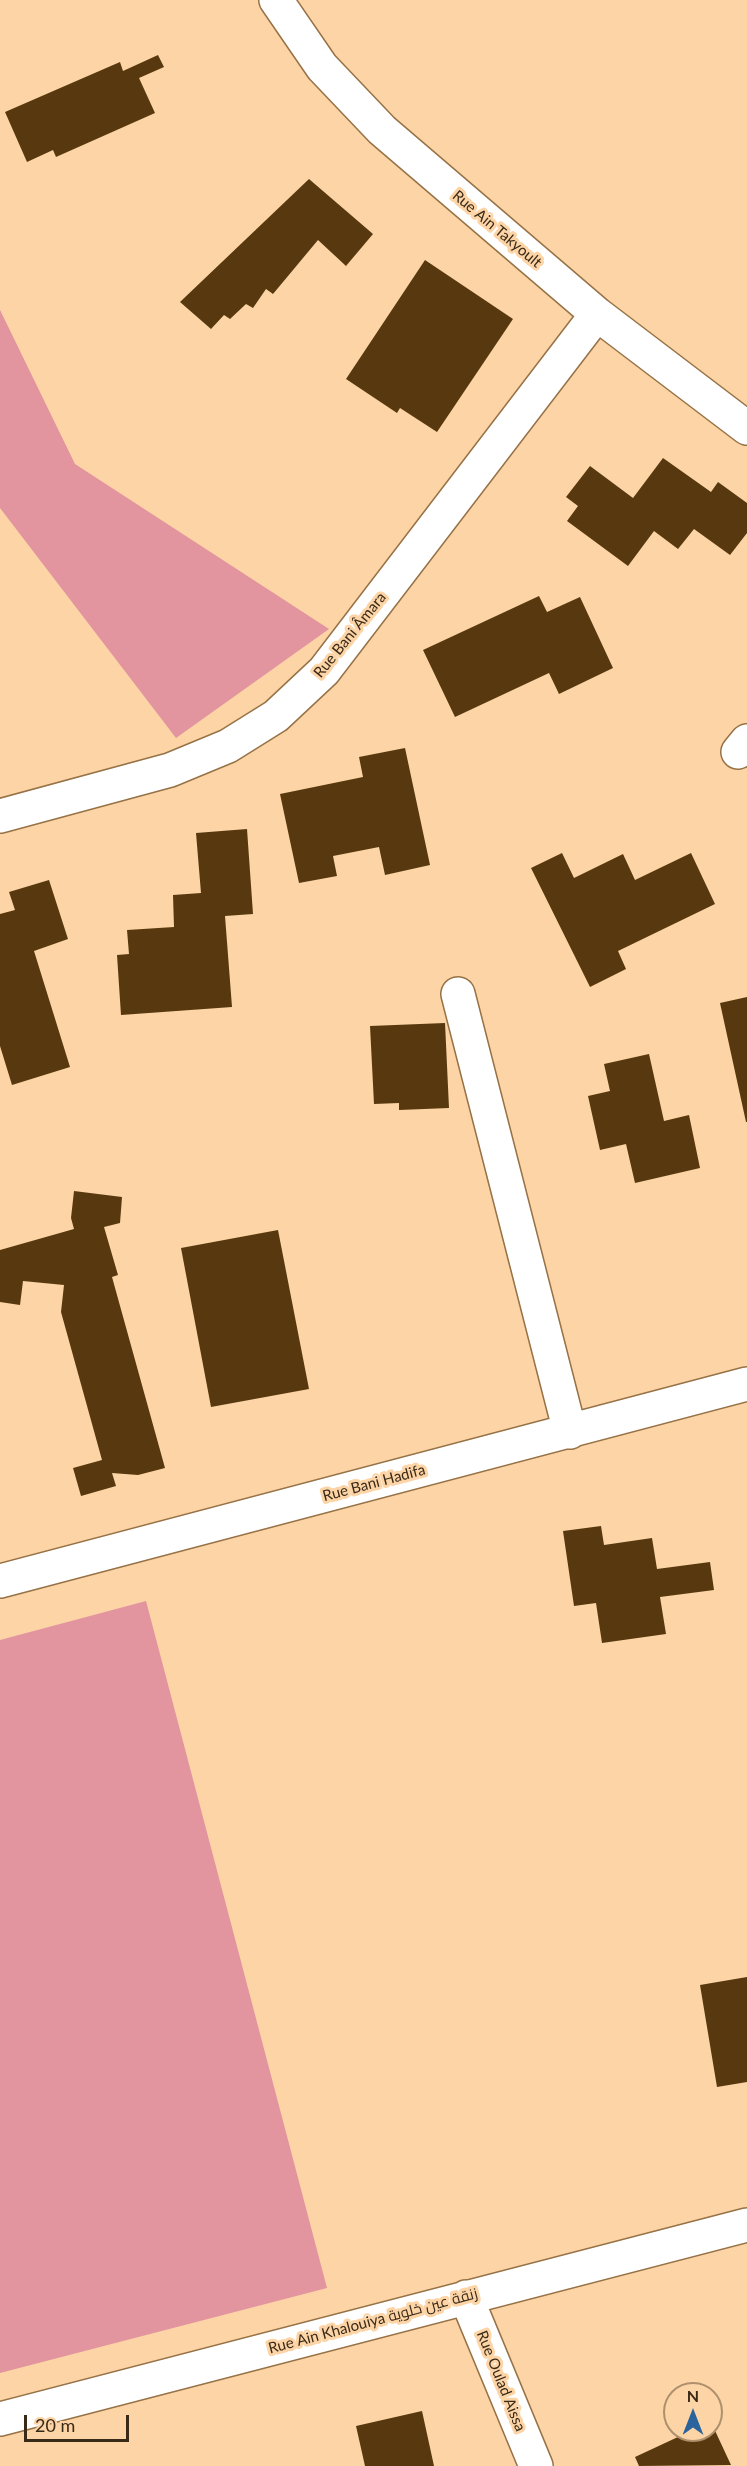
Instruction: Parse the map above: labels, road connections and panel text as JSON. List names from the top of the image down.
{
  "streets": {
    "street": [
      "Rue Ain Takyoult",
      "Rue Bani Âmara",
      "Rue Bani Hadifa",
      "Rue Ain Khalouiya زنقة عين خلوية",
      "Rue Oulad Aissa"
    ]
  },
  "crossings": [
    ["Rue Ain Takyoult", "Rue Bani Âmara"],
    ["Rue Ain Khalouiya زنقة عين خلوية", "Rue Oulad Aissa"]
  ],
  "scale_bar": "20 m",
  "north": "top"
}
